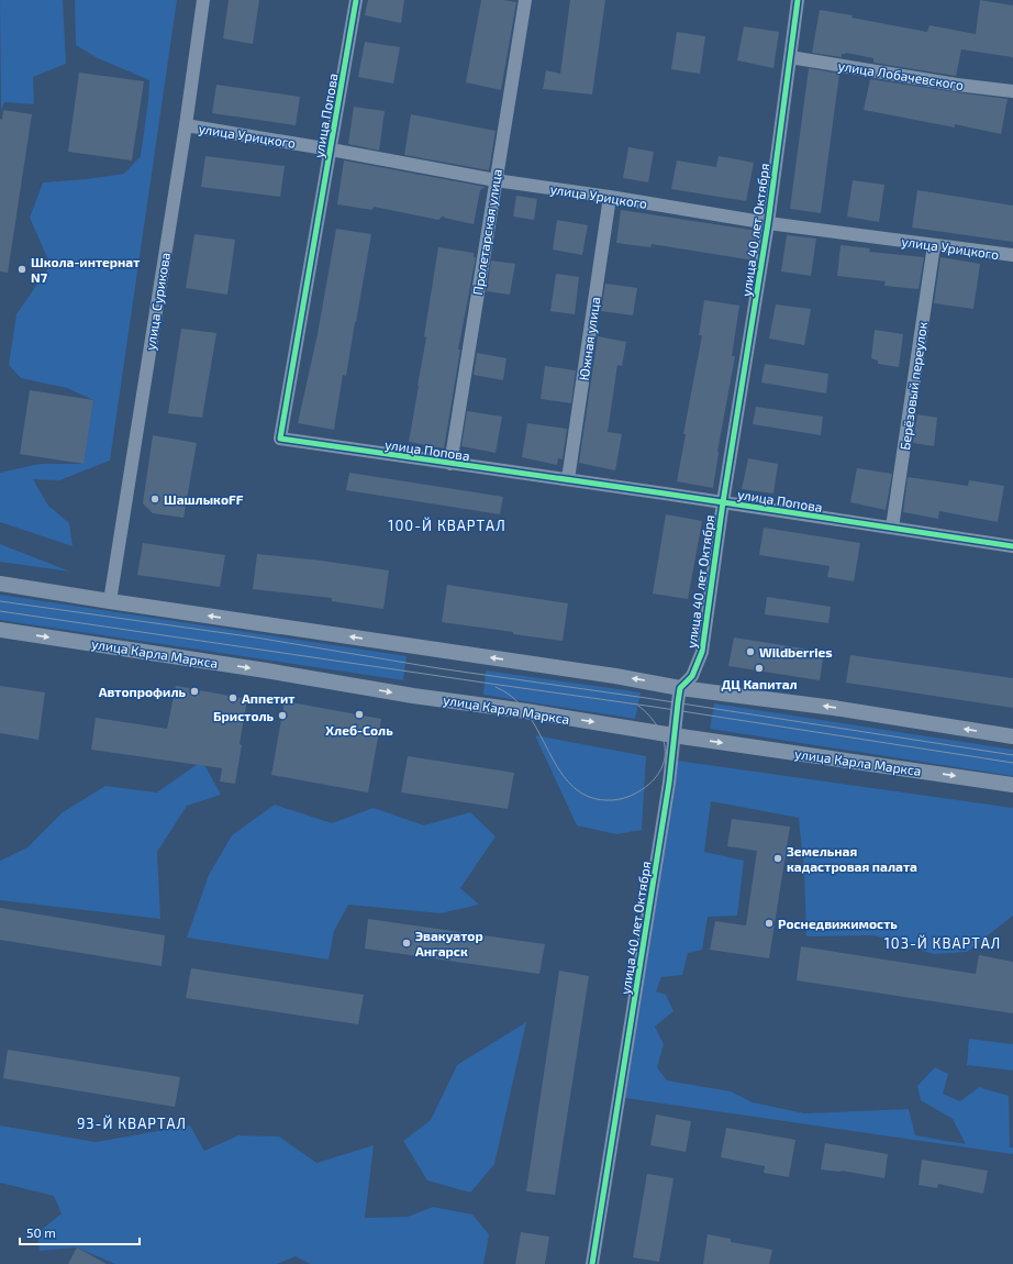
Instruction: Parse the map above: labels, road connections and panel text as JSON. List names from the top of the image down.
{
  "streets": {
    "street": [
      "улица Лобачевского",
      "улица Попова",
      "улица Урицкого",
      "улица 40 лет Октября",
      "Пролетарская улица",
      "улица Сурикова",
      "Южная улица",
      "Берёзовый переулок",
      "улица Карла Маркса"
    ]
  },
  "crossings": [
    ["улица Лобачевского", "улица 40 лет Октября"],
    ["улица Попова", "улица Урицкого"],
    ["улица Попова", "улица 40 лет Октября"],
    ["улица Попова", "Пролетарская улица"],
    ["улица Попова", "Южная улица"],
    ["улица Попова", "Берёзовый переулок"],
    ["улица Урицкого", "улица 40 лет Октября"],
    ["улица Урицкого", "Пролетарская улица"],
    ["улица Урицкого", "улица Сурикова"],
    ["улица Урицкого", "Южная улица"],
    ["улица Урицкого", "Берёзовый переулок"],
    ["улица 40 лет Октября", "улица Карла Маркса"]
  ],
  "districts": ["100-Й КВАРТАЛ", "103-Й КВАРТАЛ", "93-Й КВАРТАЛ"],
  "places": [
    "Школа-интернат N7",
    "ШашлыкoFF",
    "Wildberries",
    "ДЦ Капитал",
    "Автопрофиль",
    "Аппетит",
    "Хлеб-Соль",
    "Бристоль",
    "Земельная кадастровая палата",
    "Роснедвижимость",
    "Эвакуатор Ангарск"
  ],
  "scale_bar": "50 m"
}
